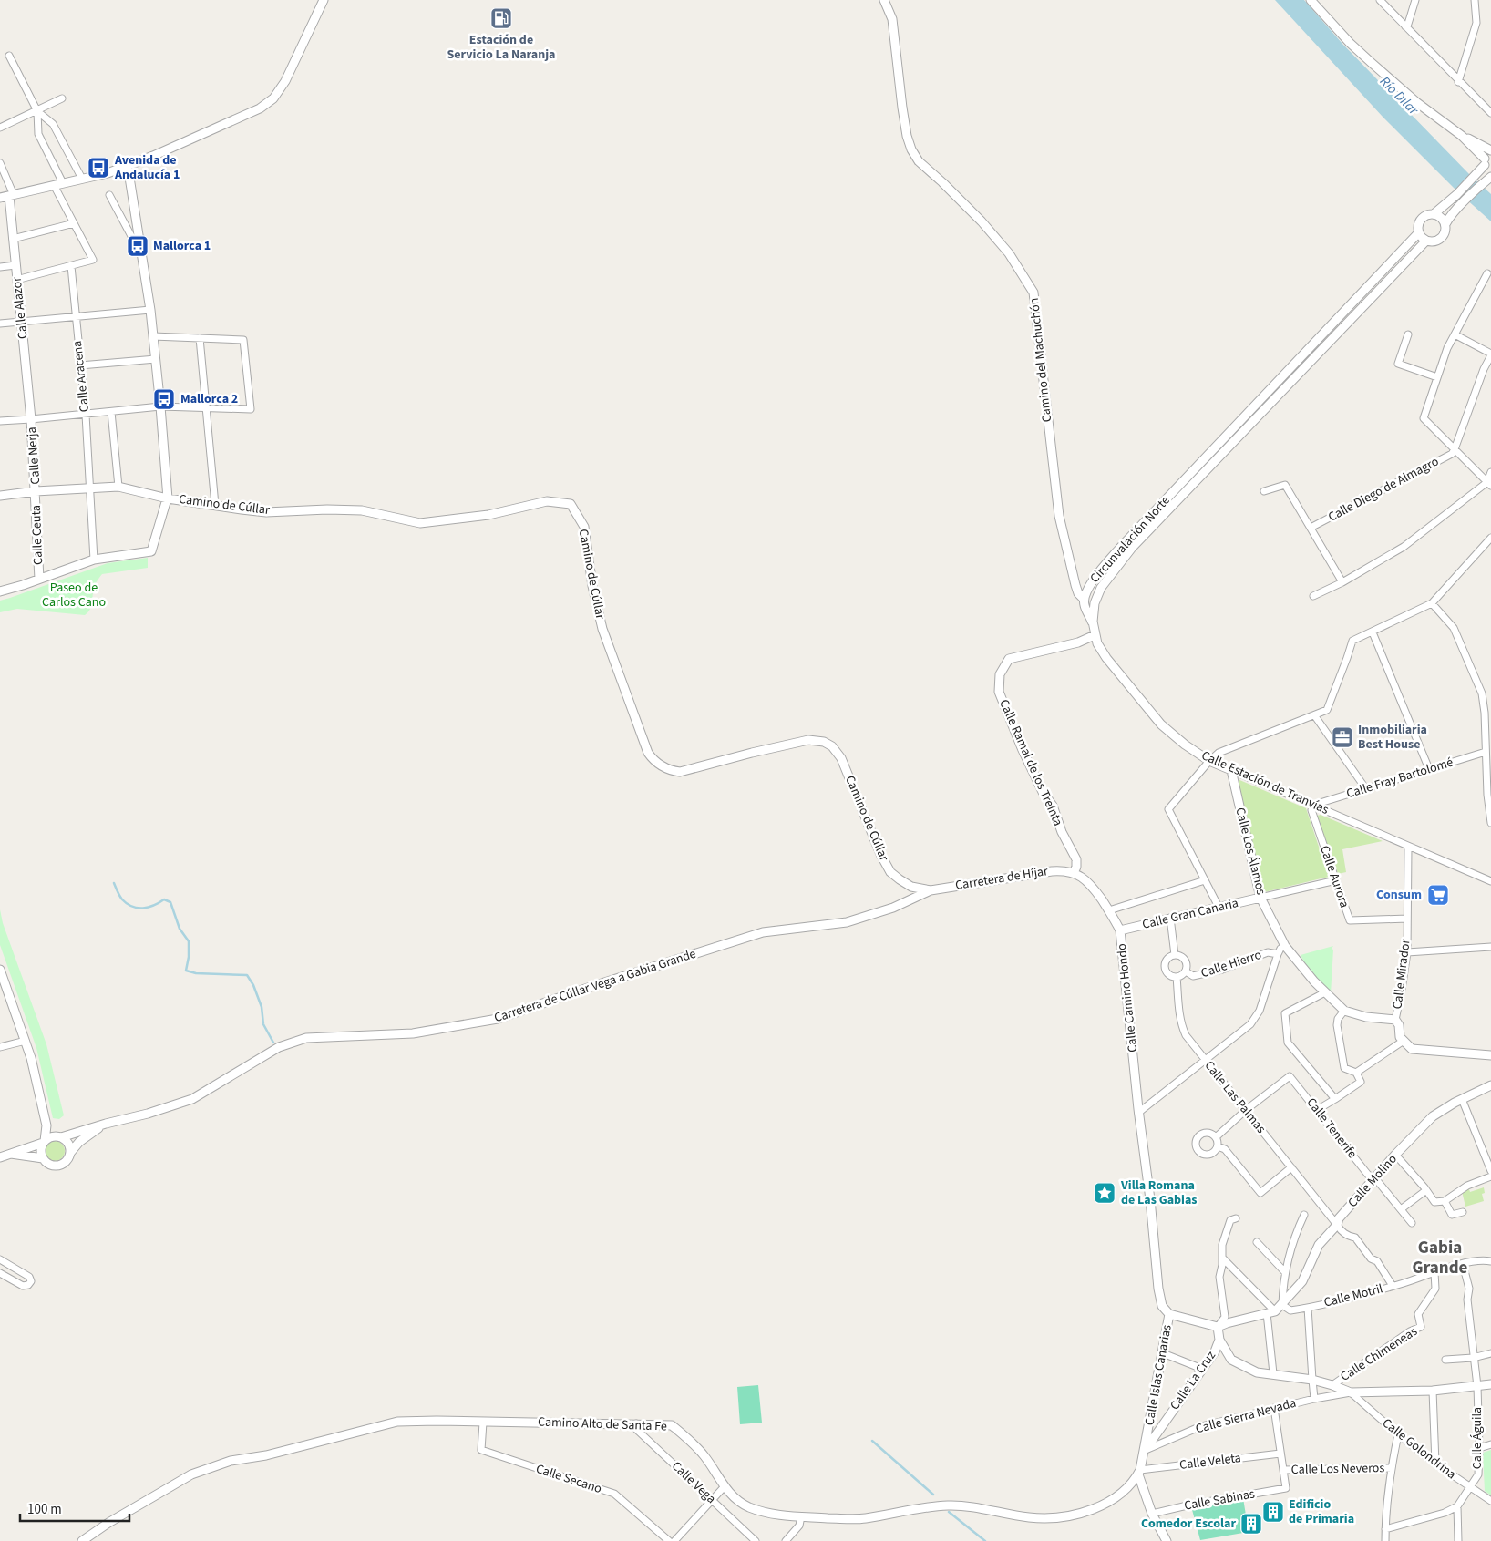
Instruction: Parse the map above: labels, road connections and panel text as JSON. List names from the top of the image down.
{
  "streets": {
    "street": [
      "Calle Alazor",
      "Camino del Machuchón",
      "Calle Aracena",
      "Calle Nerja",
      "Calle Diego de Almagro",
      "Camino de Cúllar",
      "Calle Ceuta",
      "Circunvalación Norte",
      "Calle Ramal de los Treinta",
      "Calle Fray Bartolomé",
      "Calle Estación de Tranvías",
      "Calle Los Álamos",
      "Calle Aurora",
      "Carretera de Híjar",
      "Calle Gran Canaria",
      "Calle Hierro",
      "Calle Mirador",
      "Carretera de Cúllar Vega a Gabia Grande",
      "Calle Camino Hondo",
      "Calle Las Palmas",
      "Calle Tenerife",
      "Calle Molino",
      "Calle Motril",
      "Calle Chimeneas",
      "Calle Islas Canarias",
      "Calle La Cruz",
      "Calle Sierra Nevada",
      "Camino Alto de Santa Fe",
      "Calle Águila",
      "Calle Golondrina",
      "Calle Veleta",
      "Calle Los Neveros",
      "Calle Secano",
      "Calle Vega",
      "Calle Sabinas"
    ]
  },
  "crossings": [
    ["Calle Alazor", "Calle Nerja"],
    ["Camino del Machuchón", "Circunvalación Norte"],
    ["Calle Aracena", "Camino de Cúllar"],
    ["Calle Nerja", "Camino de Cúllar"],
    ["Calle Nerja", "Calle Ceuta"],
    ["Camino de Cúllar", "Calle Ceuta"],
    ["Camino de Cúllar", "Carretera de Híjar"],
    ["Camino de Cúllar", "Carretera de Cúllar Vega a Gabia Grande"],
    ["Circunvalación Norte", "Calle Estación de Tranvías"],
    ["Calle Ramal de los Treinta", "Calle Estación de Tranvías"],
    ["Calle Ramal de los Treinta", "Carretera de Híjar"],
    ["Calle Ramal de los Treinta", "Calle Camino Hondo"],
    ["Calle Fray Bartolomé", "Calle Estación de Tranvías"],
    ["Calle Fray Bartolomé", "Calle Aurora"],
    ["Calle Estación de Tranvías", "Calle Los Álamos"],
    ["Calle Estación de Tranvías", "Calle Aurora"],
    ["Calle Estación de Tranvías", "Calle Mirador"],
    ["Calle Los Álamos", "Calle Gran Canaria"],
    ["Calle Los Álamos", "Calle Mirador"],
    ["Calle Aurora", "Calle Mirador"],
    ["Carretera de Híjar", "Carretera de Cúllar Vega a Gabia Grande"],
    ["Carretera de Híjar", "Calle Camino Hondo"],
    ["Calle Gran Canaria", "Calle Camino Hondo"],
    ["Calle Hierro", "Calle Las Palmas"],
    ["Calle Camino Hondo", "Calle Islas Canarias"],
    ["Calle Las Palmas", "Calle Tenerife"],
    ["Calle Las Palmas", "Calle Molino"],
    ["Calle Las Palmas", "Calle Motril"],
    ["Calle Tenerife", "Calle Molino"],
    ["Calle Molino", "Calle Motril"],
    ["Calle Motril", "Calle Chimeneas"],
    ["Calle Motril", "Calle Águila"],
    ["Calle Islas Canarias", "Calle La Cruz"],
    ["Calle Islas Canarias", "Calle Sierra Nevada"],
    ["Calle Islas Canarias", "Camino Alto de Santa Fe"],
    ["Calle Islas Canarias", "Calle Veleta"],
    ["Calle La Cruz", "Calle Sierra Nevada"],
    ["Calle Sierra Nevada", "Calle Golondrina"],
    ["Camino Alto de Santa Fe", "Calle Veleta"],
    ["Camino Alto de Santa Fe", "Calle Secano"],
    ["Camino Alto de Santa Fe", "Calle Vega"],
    ["Calle Águila", "Calle Golondrina"],
    ["Calle Los Neveros", "Calle Sabinas"]
  ],
  "districts": ["Gabia Grande"],
  "water": ["Río Dílar"],
  "parks": ["Paseo de Carlos Cano"],
  "places": {
    "fuel station": ["Estación de Servicio La Naranja"],
    "bus stop": ["Avenida de Andalucía 1", "Mallorca 1", "Mallorca 2"],
    "office": ["Inmobiliaria Best House"],
    "supermarket": ["Consum"],
    "place": ["Villa Romana de Las Gabias"],
    "building": ["Edificio de Primaria", "Comedor Escolar"]
  },
  "scale_bar": "100 m"
}
